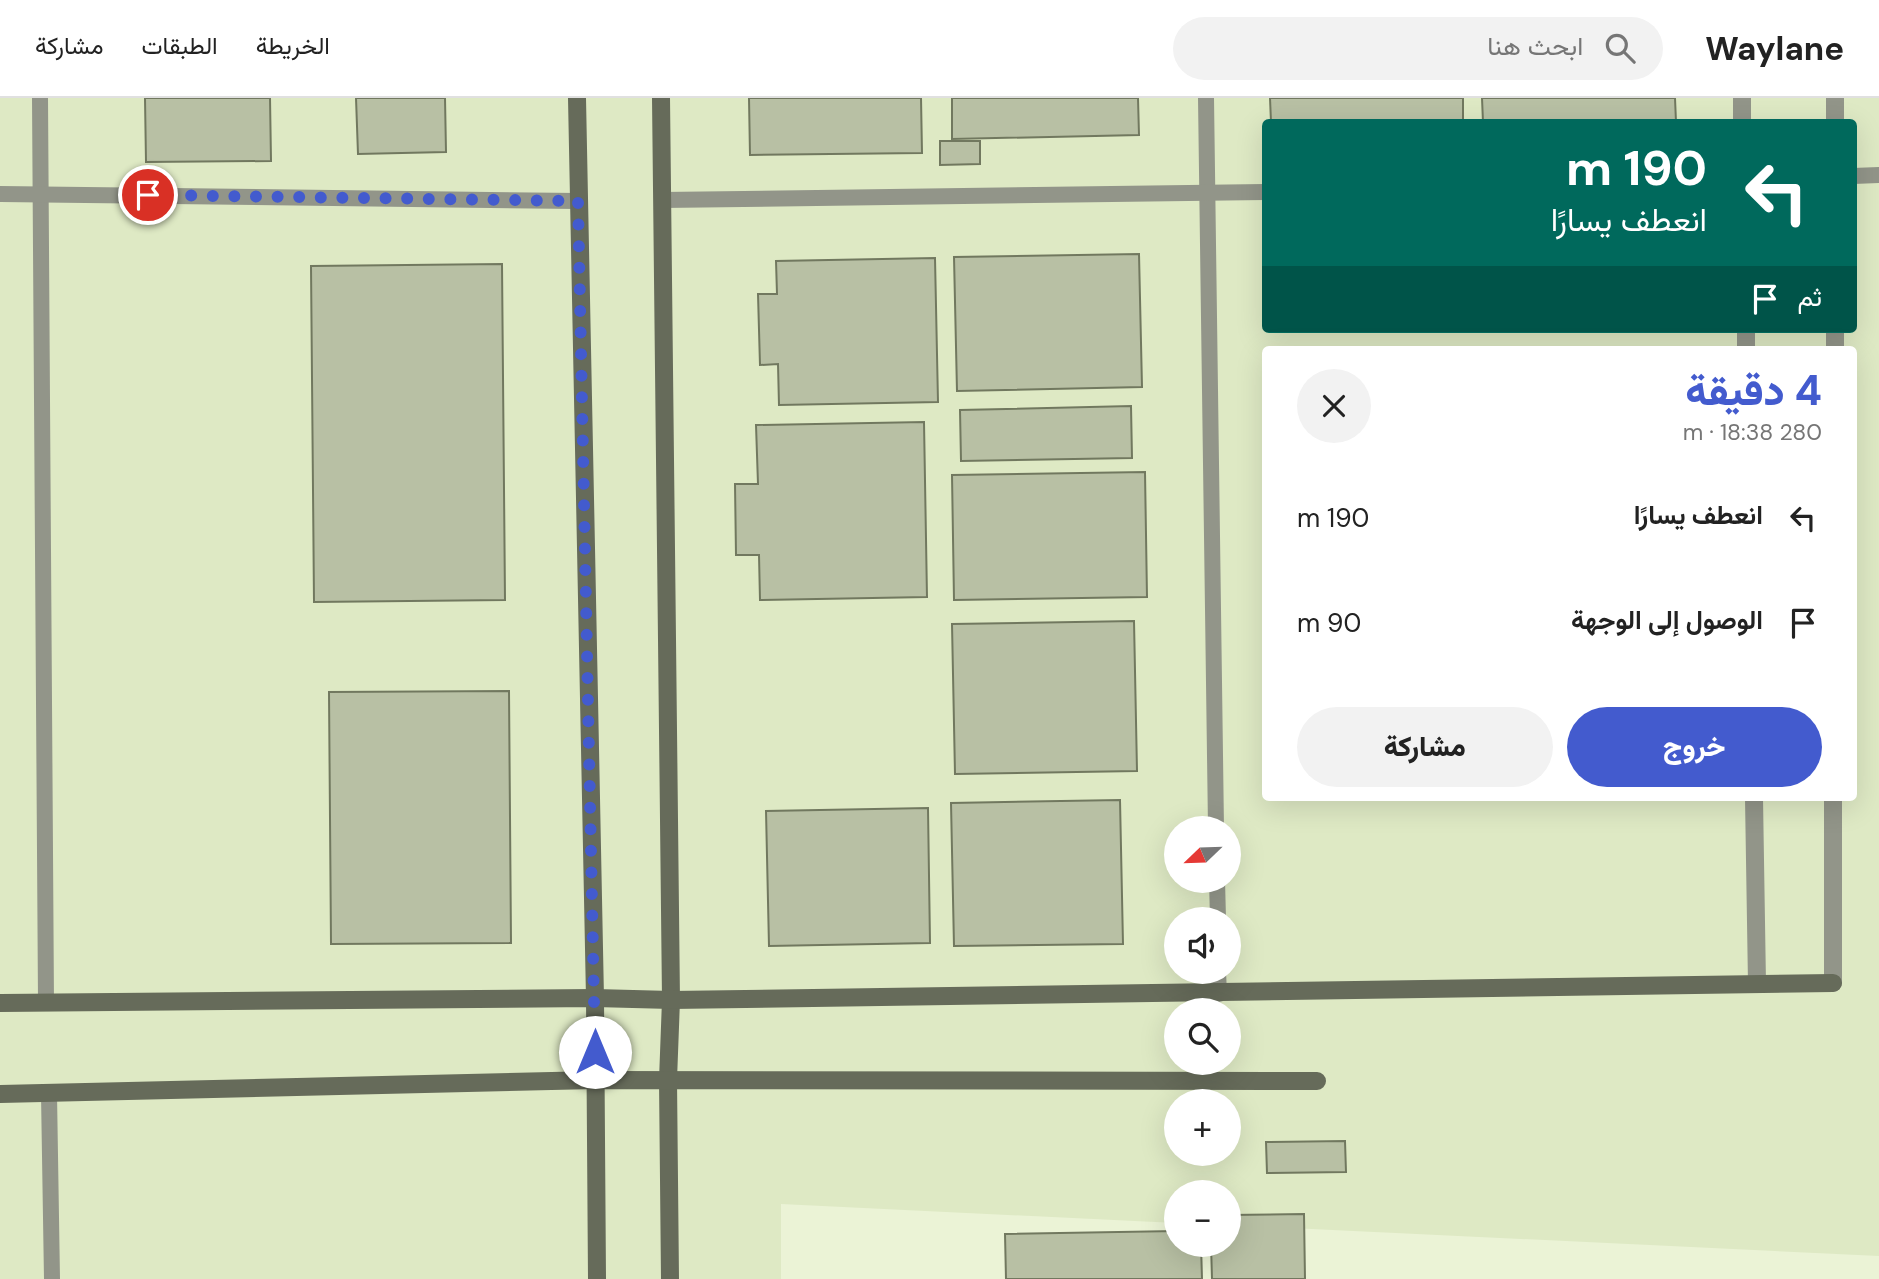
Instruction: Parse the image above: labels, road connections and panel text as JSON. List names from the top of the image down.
{
  "north": "bottom left",
  "page": {
    "header": "Waylane",
    "search": "ابحث هنا",
    "nav": ["الخريطة", "الطبقات", "مشاركة"],
    "turn": ["190 m", "انعطف يسارًا"],
    "then": "ثم",
    "heading": ["4 دقيقة", "280 m · 18:38"],
    "list": [
      {
        "name": "انعطف يسارًا",
        "value": "190 m"
      },
      {
        "name": "الوصول إلى الوجهة",
        "value": "90 m"
      }
    ],
    "buttons": ["خروج", "مشاركة"],
    "map_buttons": ["+", "−"]
  }
}
